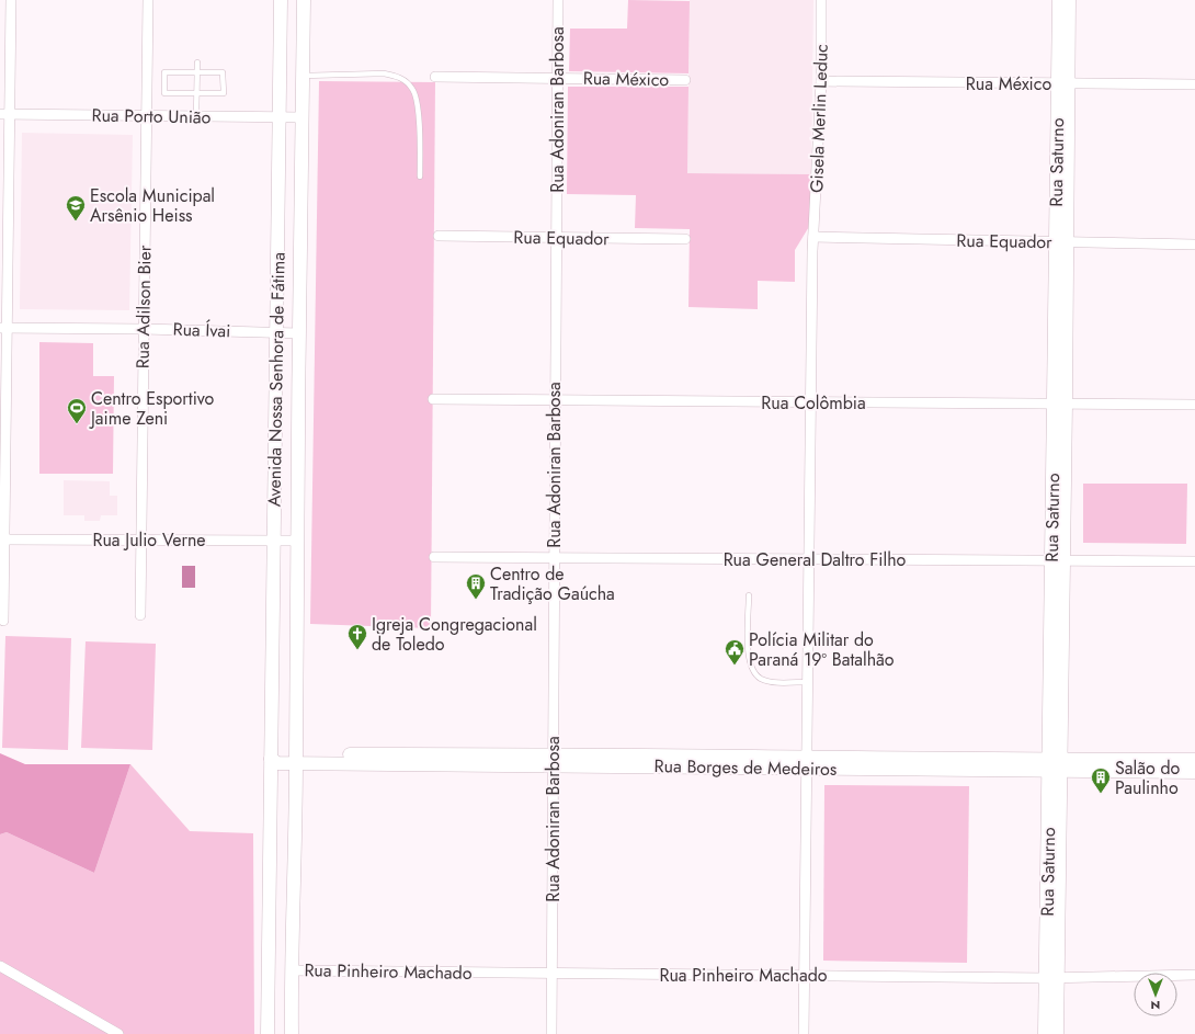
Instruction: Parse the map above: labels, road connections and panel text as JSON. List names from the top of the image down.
{
  "streets": {
    "street": [
      "Rua México",
      "Rua Adoniran Barbosa",
      "Rua Porto União",
      "Gisela Merlin Leduc",
      "Rua Saturno",
      "Rua Equador",
      "Rua Adilson Bier",
      "Rua Ívai",
      "Avenida Nossa Senhora de Fátima",
      "Rua Colômbia",
      "Rua Julio Verne",
      "Rua General Daltro Filho",
      "Rua Borges de Medeiros",
      "Rua Pinheiro Machado"
    ]
  },
  "crossings": [
    ["Rua México", "Rua Adoniran Barbosa"],
    ["Rua México", "Gisela Merlin Leduc"],
    ["Rua México", "Rua Saturno"],
    ["Rua Adoniran Barbosa", "Rua Equador"],
    ["Rua Adoniran Barbosa", "Rua Colômbia"],
    ["Rua Adoniran Barbosa", "Rua General Daltro Filho"],
    ["Rua Adoniran Barbosa", "Rua Borges de Medeiros"],
    ["Rua Adoniran Barbosa", "Rua Pinheiro Machado"],
    ["Rua Porto União", "Rua Adilson Bier"],
    ["Rua Porto União", "Avenida Nossa Senhora de Fátima"],
    ["Gisela Merlin Leduc", "Rua Equador"],
    ["Gisela Merlin Leduc", "Rua Colômbia"],
    ["Gisela Merlin Leduc", "Rua General Daltro Filho"],
    ["Gisela Merlin Leduc", "Rua Borges de Medeiros"],
    ["Gisela Merlin Leduc", "Rua Pinheiro Machado"],
    ["Rua Saturno", "Rua Equador"],
    ["Rua Saturno", "Rua Colômbia"],
    ["Rua Saturno", "Rua General Daltro Filho"],
    ["Rua Saturno", "Rua Borges de Medeiros"],
    ["Rua Saturno", "Rua Pinheiro Machado"],
    ["Rua Adilson Bier", "Rua Ívai"],
    ["Rua Adilson Bier", "Rua Julio Verne"],
    ["Rua Ívai", "Avenida Nossa Senhora de Fátima"],
    ["Avenida Nossa Senhora de Fátima", "Rua Julio Verne"],
    ["Avenida Nossa Senhora de Fátima", "Rua Borges de Medeiros"],
    ["Avenida Nossa Senhora de Fátima", "Rua Pinheiro Machado"]
  ],
  "places": {
    "school or university": ["Escola Municipal Arsênio Heiss"],
    "sports": ["Centro Esportivo Jaime Zeni"],
    "building": ["Centro de Tradição Gaúcha", "Salão do Paulinho"],
    "church": ["Igreja Congregacional de Toledo"],
    "public building": ["Polícia Militar do Paraná 19º Batalhão"]
  },
  "north": "bottom"
}
